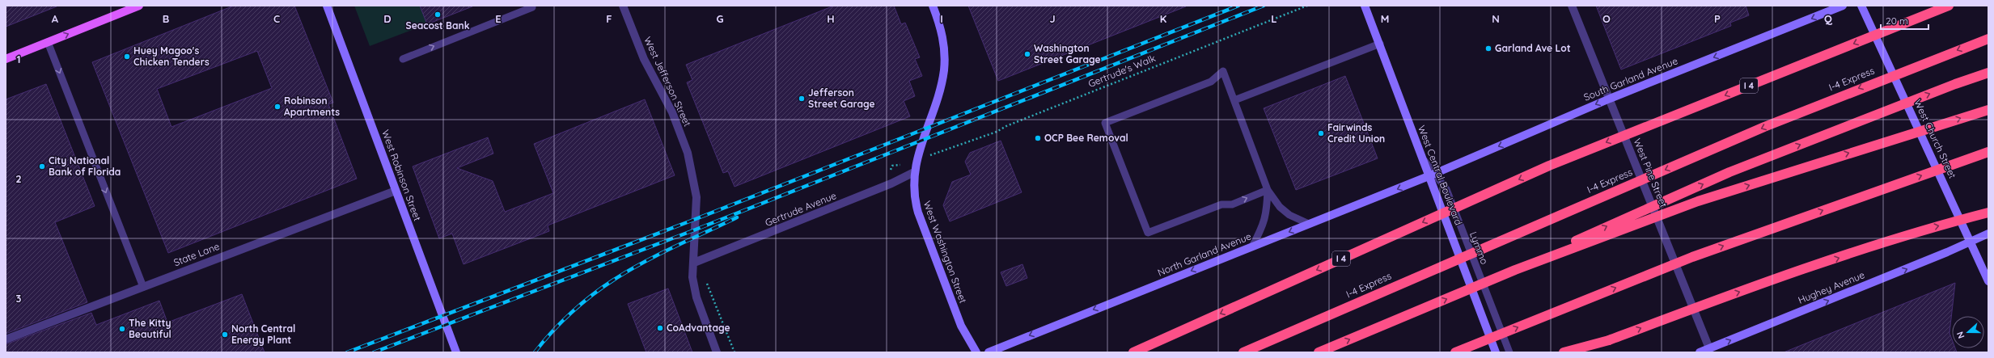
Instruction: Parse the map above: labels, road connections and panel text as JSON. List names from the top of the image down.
{
  "streets": {
    "highway": ["I-4 Express", "I 4"],
    "street": [
      "South Garland Avenue",
      "West Jefferson Street",
      "West Church Street",
      "West Pine Street",
      "West Robinson Street",
      "West Central Boulevard",
      "Gertrude Avenue",
      "West Washington Street",
      "State Lane",
      "North Garland Avenue",
      "Hughey Avenue"
    ],
    "lane": ["Lymmo"],
    "path": ["Gertrude's Walk"]
  },
  "crossings": [
    ["South Garland Avenue", "West Pine Street"],
    ["South Garland Avenue", "West Central Boulevard"],
    ["South Garland Avenue", "Lymmo"],
    ["South Garland Avenue", "North Garland Avenue"],
    ["West Jefferson Street", "Gertrude Avenue"],
    ["West Church Street", "Hughey Avenue"],
    ["West Pine Street", "Hughey Avenue"],
    ["West Robinson Street", "State Lane"],
    ["West Central Boulevard", "Lymmo"],
    ["West Central Boulevard", "North Garland Avenue"],
    ["Gertrude Avenue", "West Washington Street"],
    ["Lymmo", "North Garland Avenue"]
  ],
  "one_way": ["South Garland Avenue", "North Garland Avenue", "Hughey Avenue"],
  "places": [
    "Seacost Bank",
    "Garland Ave Lot",
    "Washington Street Garage",
    "Huey Magoo's Chicken Tenders",
    "Jefferson Street Garage",
    "Robinson Apartments",
    "Fairwinds Credit Union",
    "OCP Bee Removal",
    "City National Bank of Florida",
    "CoAdvantage",
    "The Kitty Beautiful",
    "North Central Energy Plant"
  ],
  "scale_bar": "20 m",
  "north": "left",
  "grid": {
    "columns": [
      "A",
      "B",
      "C",
      "D",
      "E",
      "F",
      "G",
      "H",
      "I",
      "J",
      "K",
      "L",
      "M",
      "N",
      "O",
      "P",
      "Q"
    ],
    "rows": ["1", "2", "3"]
  }
}
